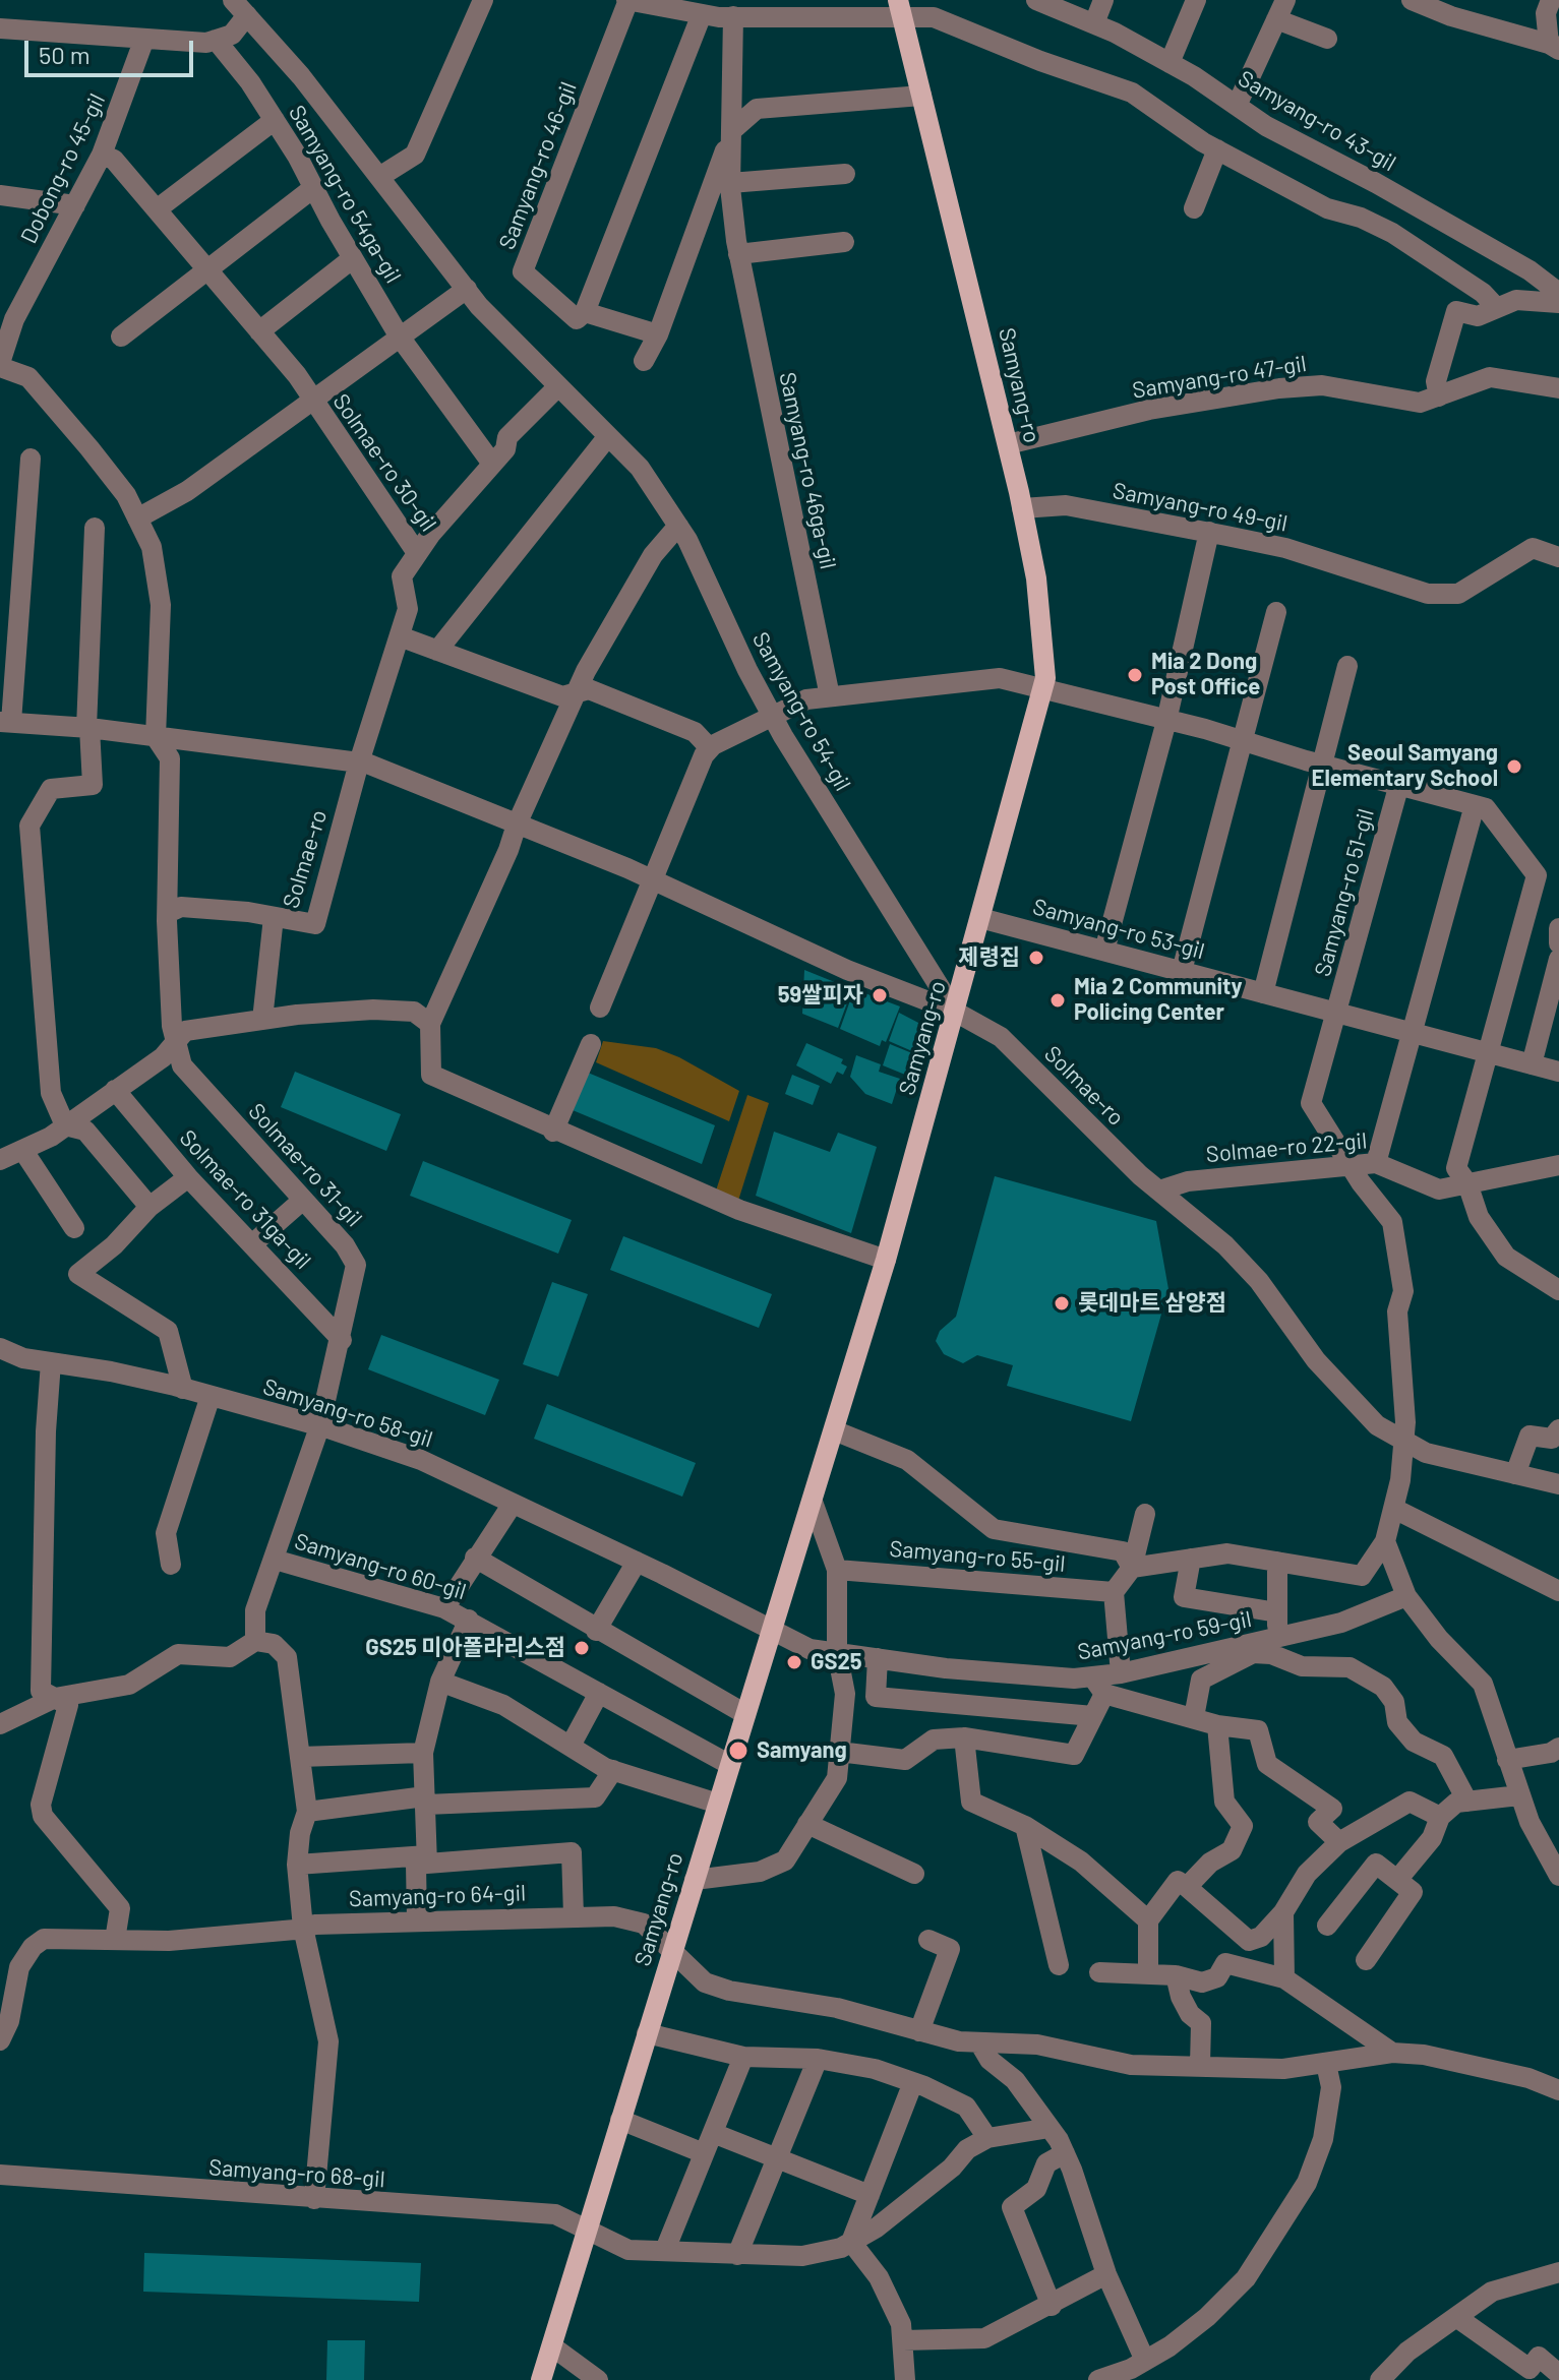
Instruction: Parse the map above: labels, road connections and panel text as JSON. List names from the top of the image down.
{
  "streets": {
    "main road": ["Samyang-ro"],
    "street": [
      "Samyang-ro 43-gil",
      "Samyang-ro 46-gil",
      "Dobong-ro 45-gil",
      "Samyang-ro 54ga-gil",
      "Samyang-ro 47-gil",
      "Solmae-ro 30-gil",
      "Samyang-ro 46ga-gil",
      "Samyang-ro 49-gil",
      "Samyang-ro 54-gil",
      "Solmae-ro",
      "Samyang-ro 51-gil",
      "Samyang-ro 53-gil",
      "Solmae-ro 22-gil",
      "Solmae-ro 31-gil",
      "Solmae-ro 31ga-gil",
      "Samyang-ro 58-gil",
      "Samyang-ro 55-gil",
      "Samyang-ro 60-gil",
      "Samyang-ro 59-gil",
      "Samyang-ro 64-gil",
      "Samyang-ro 68-gil"
    ]
  },
  "crossings": [
    ["Samyang-ro 46-gil", "Samyang-ro"],
    ["Samyang-ro 46-gil", "Samyang-ro 46ga-gil"],
    ["Dobong-ro 45-gil", "Solmae-ro 30-gil"],
    ["Samyang-ro 47-gil", "Samyang-ro"],
    ["Samyang-ro", "Samyang-ro 49-gil"],
    ["Samyang-ro", "Samyang-ro 54-gil"],
    ["Samyang-ro", "Solmae-ro"],
    ["Samyang-ro", "Samyang-ro 51-gil"],
    ["Samyang-ro", "Samyang-ro 53-gil"],
    ["Samyang-ro", "Samyang-ro 58-gil"],
    ["Samyang-ro", "Samyang-ro 55-gil"],
    ["Samyang-ro", "Samyang-ro 60-gil"],
    ["Samyang-ro", "Samyang-ro 59-gil"],
    ["Samyang-ro", "Samyang-ro 64-gil"],
    ["Samyang-ro", "Samyang-ro 68-gil"],
    ["Solmae-ro 30-gil", "Samyang-ro 54-gil"],
    ["Solmae-ro 30-gil", "Solmae-ro"],
    ["Samyang-ro 54-gil", "Solmae-ro"],
    ["Solmae-ro", "Solmae-ro 22-gil"],
    ["Solmae-ro", "Solmae-ro 31-gil"],
    ["Samyang-ro 51-gil", "Samyang-ro 53-gil"],
    ["Solmae-ro 31-gil", "Solmae-ro 31ga-gil"],
    ["Solmae-ro 31-gil", "Samyang-ro 58-gil"],
    ["Solmae-ro 31-gil", "Samyang-ro 60-gil"],
    ["Samyang-ro 58-gil", "Samyang-ro 59-gil"]
  ],
  "places": [
    "Mia 2 Dong Post Office",
    "Seoul Samyang Elementary School",
    "제령집",
    "59쌀피자",
    "Mia 2 Community Policing Center",
    "롯데마트 삼양점",
    "GS25 미아폴라리스점",
    "GS25",
    "Samyang"
  ],
  "scale_bar": "50 m"
}
